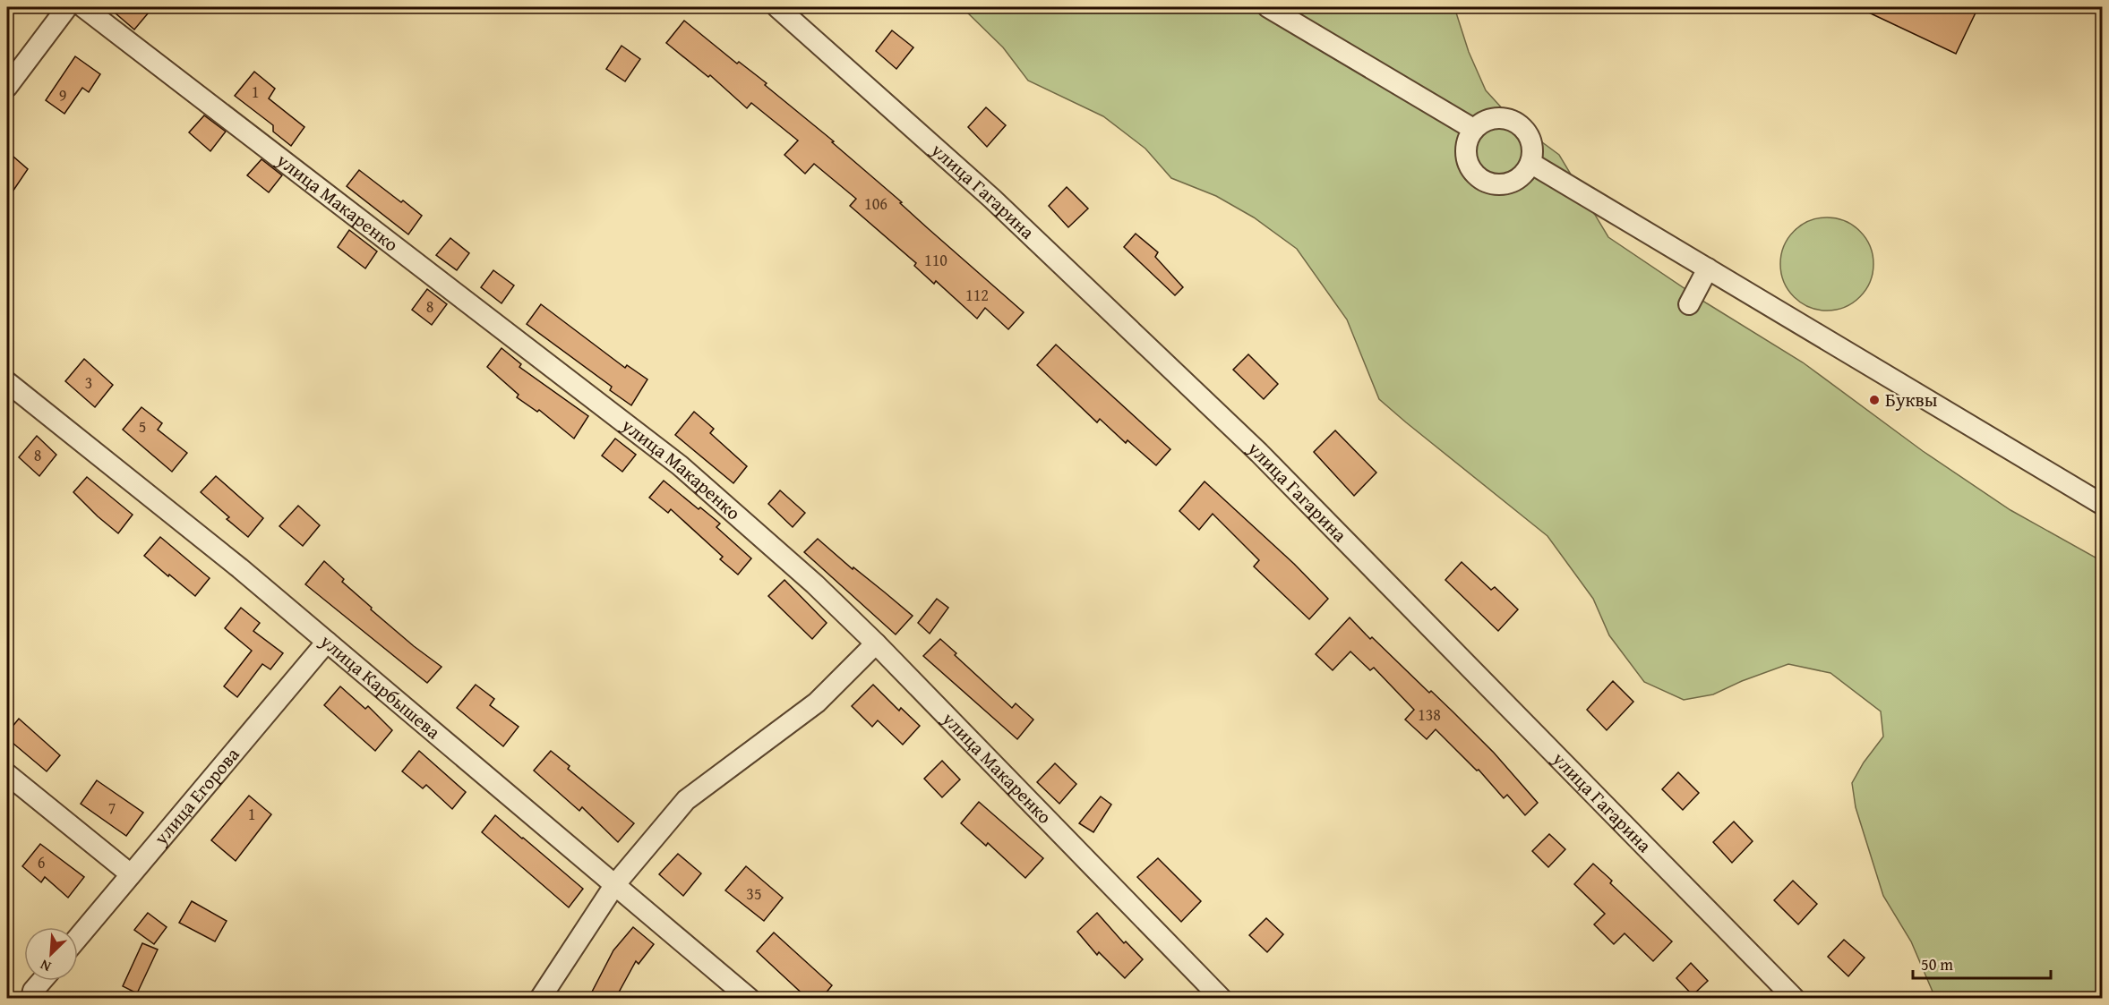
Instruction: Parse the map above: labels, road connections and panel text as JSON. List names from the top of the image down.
{
  "streets": {
    "street": [
      "улица Гагарина",
      "улица Макаренко",
      "улица Карбышева",
      "улица Егорова"
    ]
  },
  "crossings": [
    ["улица Карбышева", "улица Егорова"]
  ],
  "places": ["Буквы"],
  "house_numbers": [
    "1",
    "9",
    "106",
    "110",
    "112",
    "8",
    "3",
    "5",
    "8",
    "138",
    "7",
    "1",
    "6",
    "35"
  ],
  "scale_bar": "50 m",
  "north": "bottom left"
}
